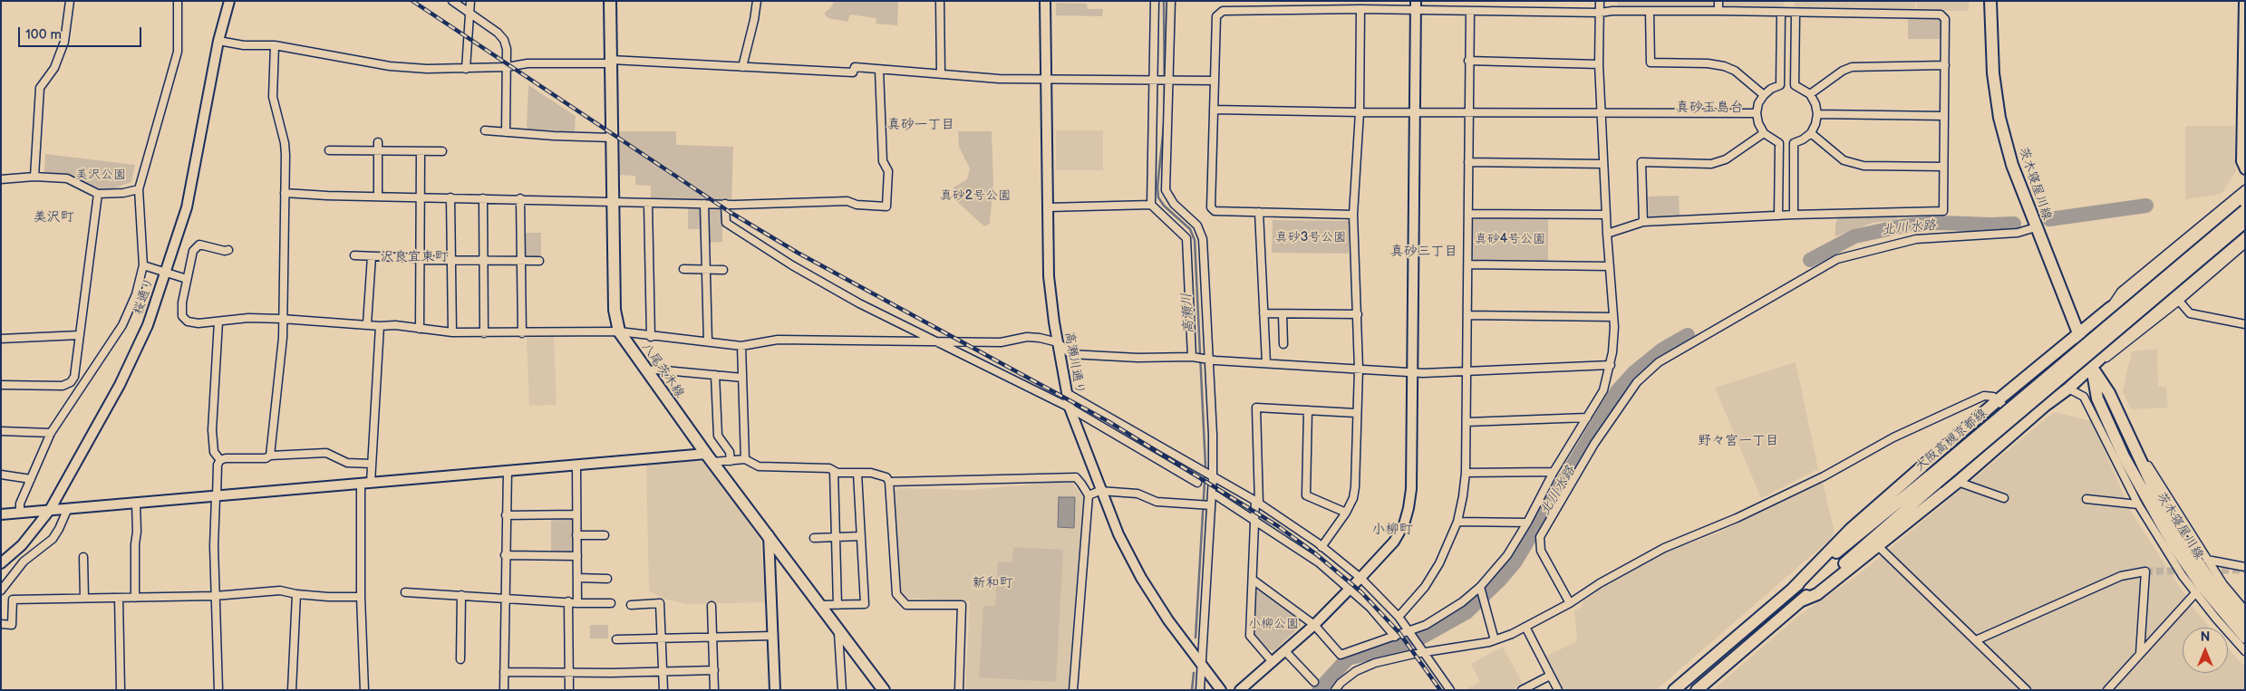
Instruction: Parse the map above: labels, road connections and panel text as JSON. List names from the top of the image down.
{
  "streets": {
    "main road": ["茨木寝屋川線", "八尾茨木線", "大阪高槻京都線"],
    "street": ["桜通り", "高瀬川通り"]
  },
  "districts": [
    "真砂玉島台",
    "真砂一丁目",
    "美沢町",
    "真砂三丁目",
    "沢良宜東町",
    "野々宮一丁目",
    "小柳町",
    "新和町"
  ],
  "water": ["北川水路", "高瀬川"],
  "parks": [
    "美沢公園",
    "真砂2号公園",
    "真砂3号公園",
    "真砂4号公園",
    "小柳公園"
  ],
  "scale_bar": "100 m",
  "north": "top"
}
